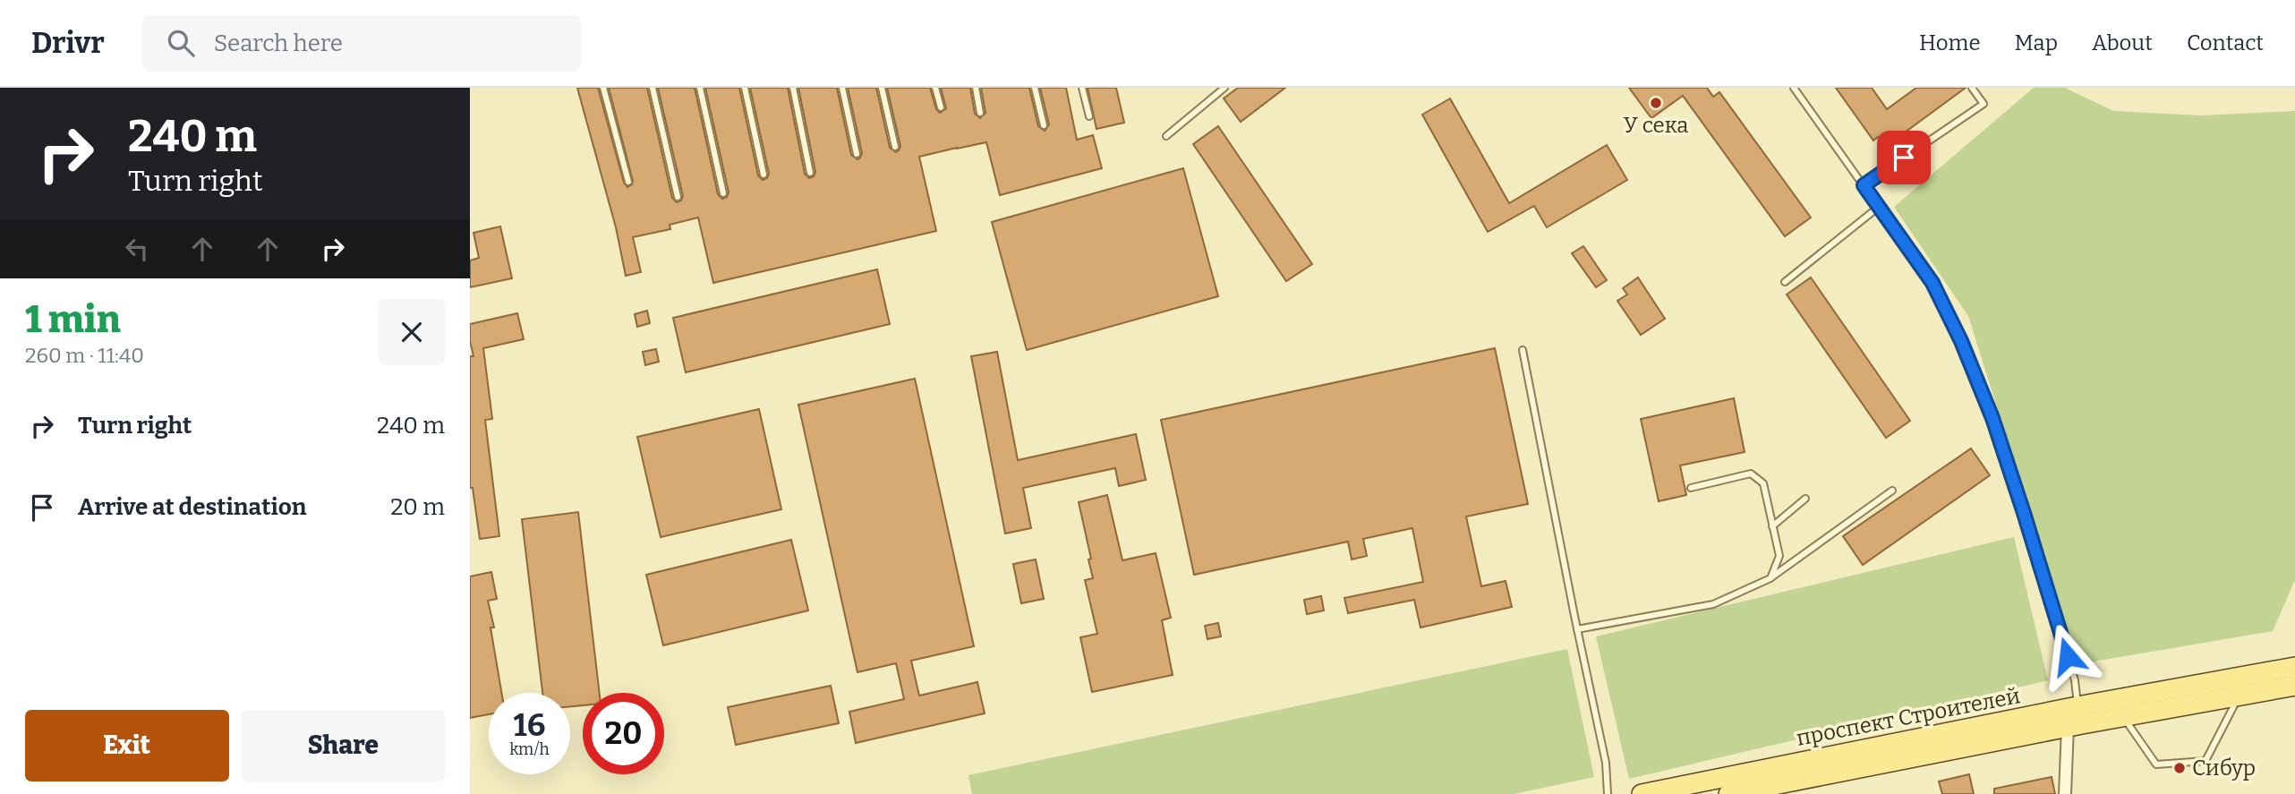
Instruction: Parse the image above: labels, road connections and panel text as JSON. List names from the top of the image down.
{
  "streets": {
    "main road": ["проспект Строителей"]
  },
  "places": ["У сека", "Сибур"],
  "page": {
    "header": "Drivr",
    "search": "Search here",
    "nav": [
      "Home",
      "Map",
      "About",
      "Contact"
    ],
    "turn": ["240 m", "Turn right"],
    "heading": ["1 min", "260 m · 11:40"],
    "list": [
      {
        "name": "Turn right",
        "value": "240 m"
      },
      {
        "name": "Arrive at destination",
        "value": "20 m"
      }
    ],
    "speed": "16 km/h",
    "limit": "20",
    "buttons": ["Exit", "Share"]
  }
}
